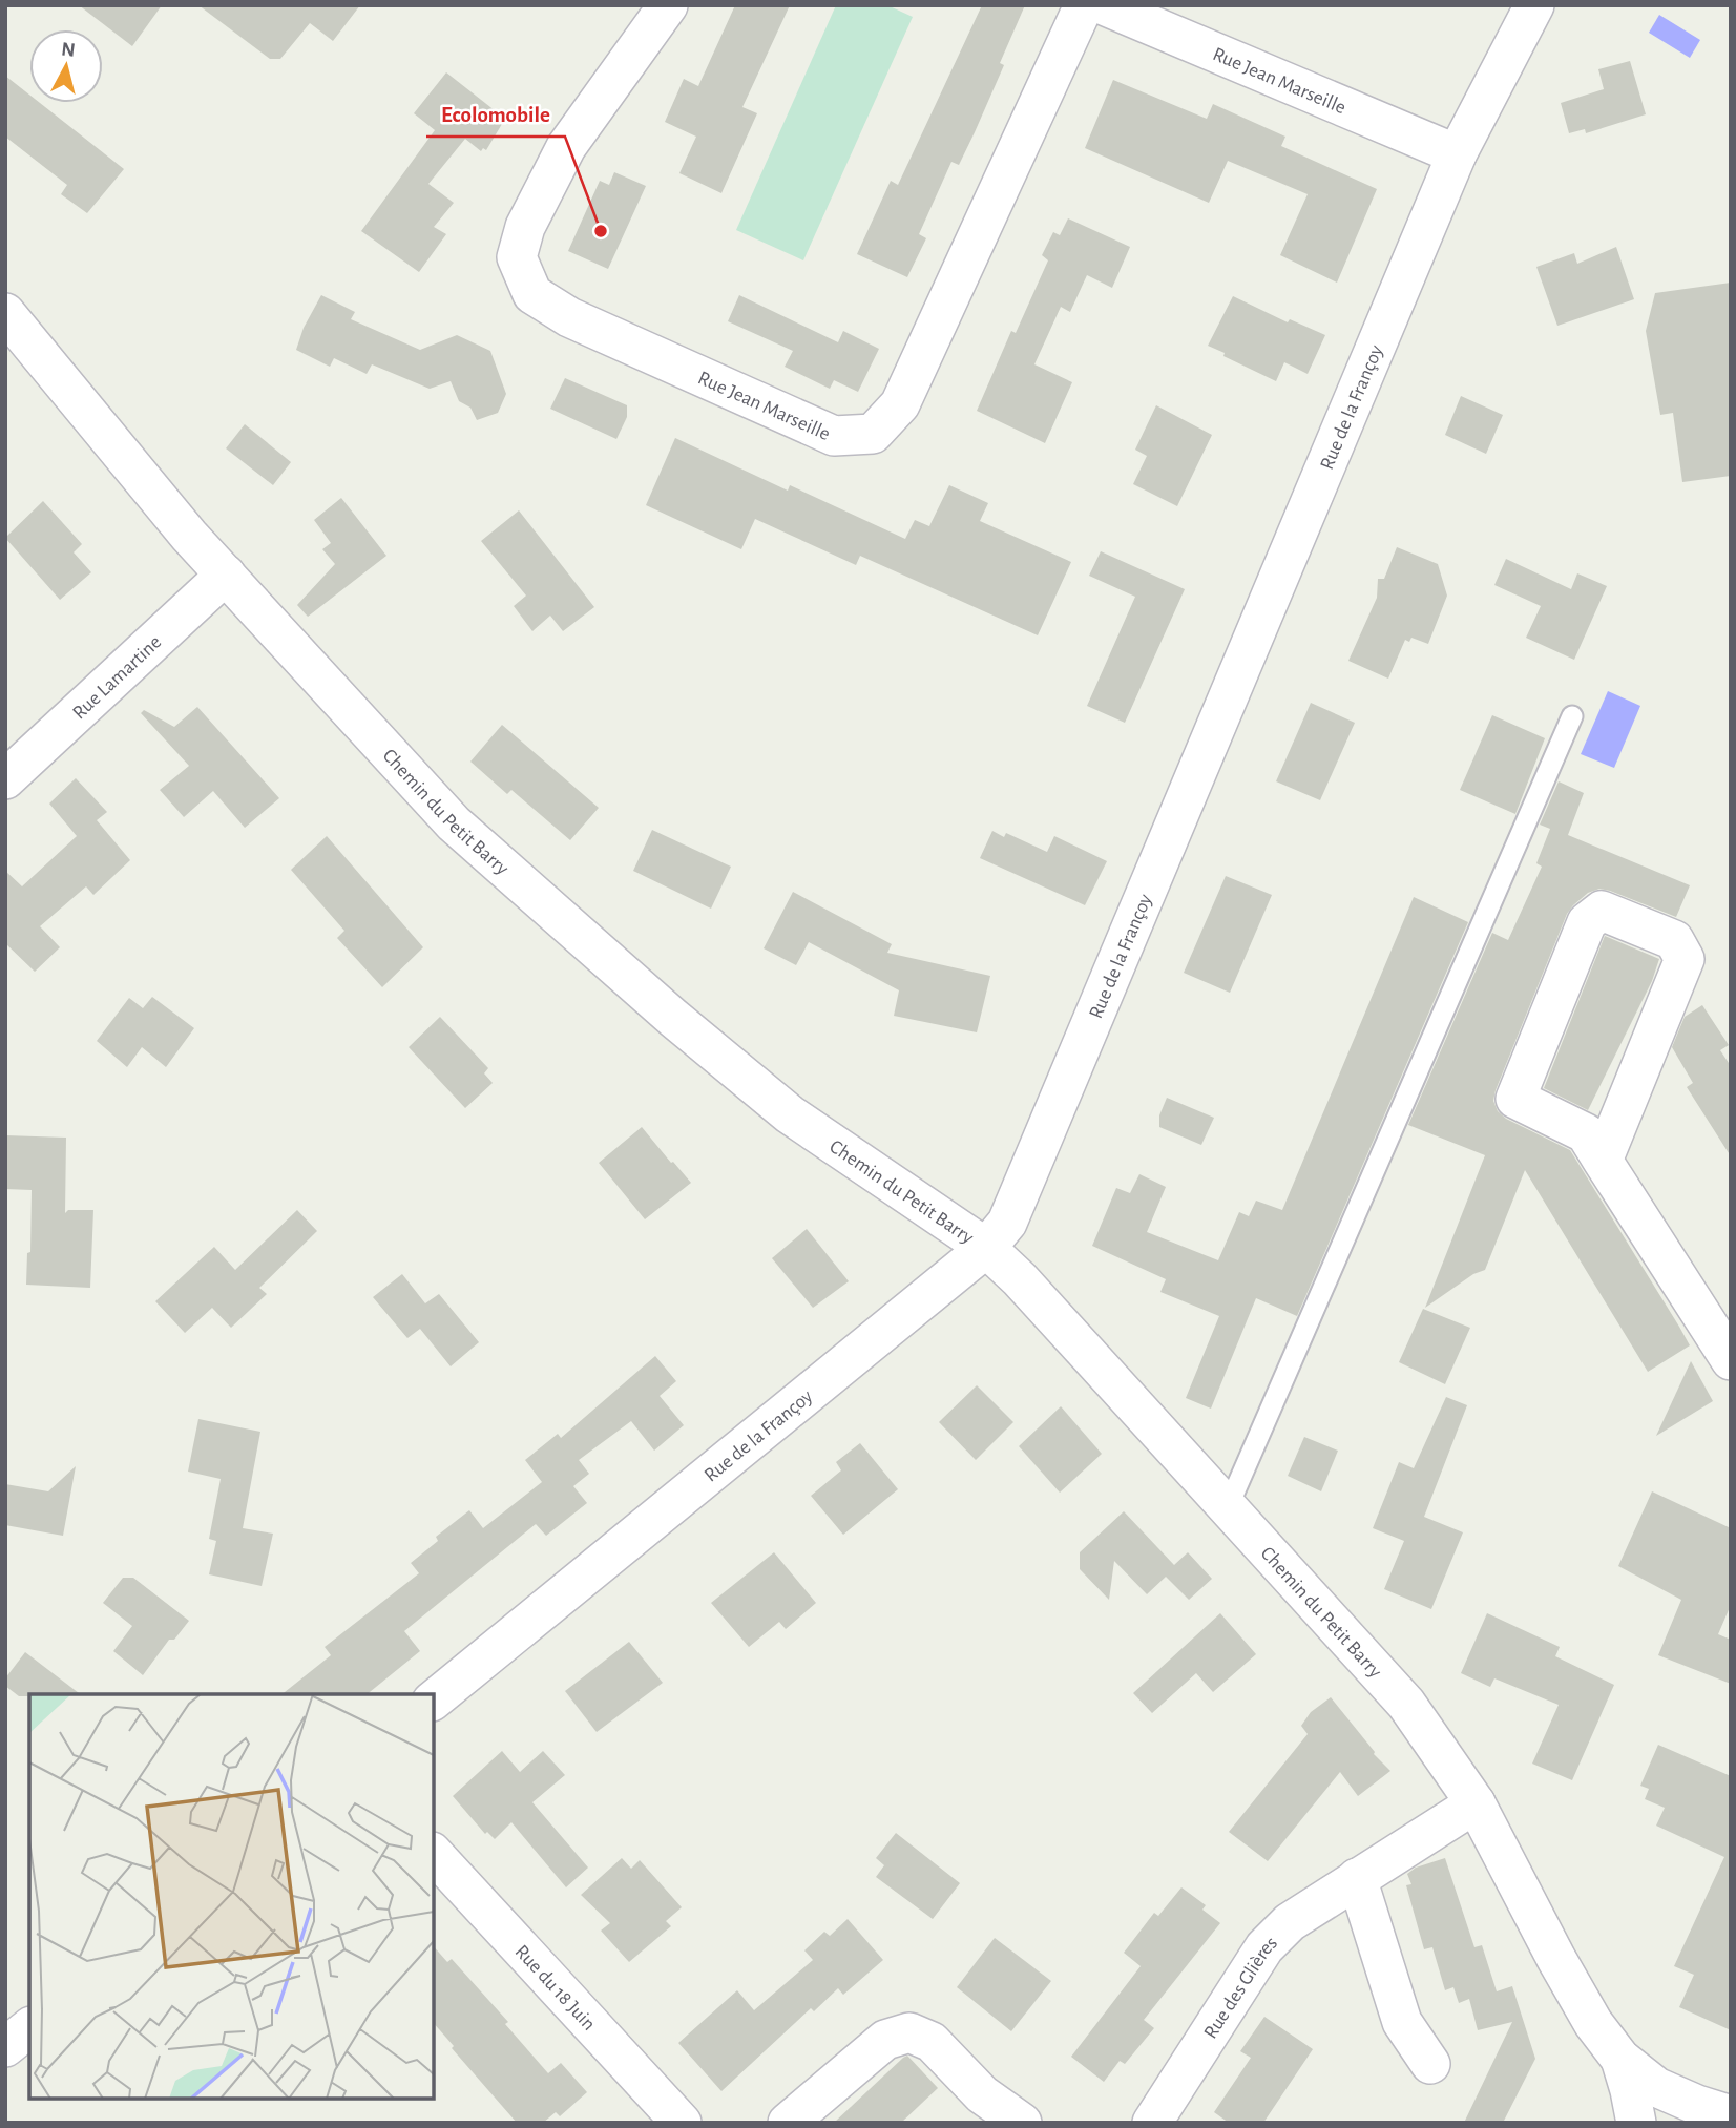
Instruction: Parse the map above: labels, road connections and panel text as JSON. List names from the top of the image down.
{
  "streets": {
    "street": [
      "Rue Jean Marseille",
      "Rue de la Françoy",
      "Rue Lamartine",
      "Chemin du Petit Barry",
      "Rue du 18 Juin",
      "Rue des Glières"
    ]
  },
  "crossings": [
    ["Rue Jean Marseille", "Rue de la Françoy"],
    ["Rue de la Françoy", "Chemin du Petit Barry"],
    ["Rue Lamartine", "Chemin du Petit Barry"],
    ["Chemin du Petit Barry", "Rue des Glières"]
  ],
  "places": ["Ecolomobile"],
  "north": "top"
}
